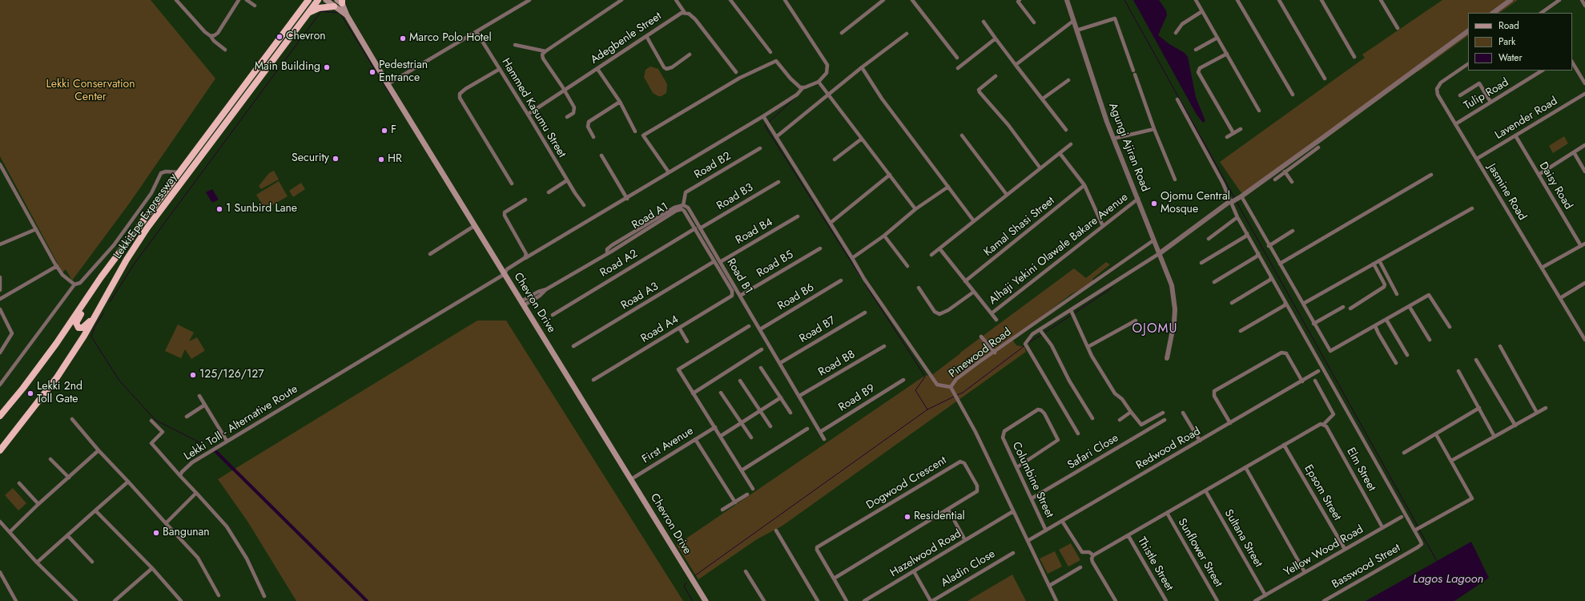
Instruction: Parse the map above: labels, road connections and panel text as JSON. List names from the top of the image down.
{
  "streets": {
    "highway": ["Lekki-Epe Expressway"],
    "main road": ["Chevron Drive"],
    "street": [
      "Adegbenle Street",
      "Tulip Road",
      "Hammed Kasumu Street",
      "Lavender Road",
      "Agungi Ajiran Road",
      "Road B2",
      "Daisy Road",
      "Jasmine Road",
      "Road B3",
      "Road A1",
      "Kamal Shasi Street",
      "Road B4",
      "Alhaji Yekini Olawale Bakare Avenue",
      "Road A2",
      "Road B5",
      "Road B1",
      "Road A3",
      "Road B6",
      "Road A4",
      "Road B7",
      "Pinewood Road",
      "Road B8",
      "Road B9",
      "Lekki Toll - Alternative Route",
      "First Avenue",
      "Redwood Road",
      "Safari Close",
      "Elm Street",
      "Columbine Street",
      "Dogwood Crescent",
      "Epsom Street",
      "Sultana Street",
      "Yellow Wood Road",
      "Sunflower Street",
      "Hazelwood Road",
      "Thistle Street",
      "Basswood Street",
      "Aladin Close"
    ]
  },
  "crossings": [
    ["Adegbenle Street", "Hammed Kasumu Street"],
    ["Tulip Road", "Jasmine Road"],
    ["Lavender Road", "Daisy Road"],
    ["Lavender Road", "Jasmine Road"],
    ["Agungi Ajiran Road", "Alhaji Yekini Olawale Bakare Avenue"],
    ["Agungi Ajiran Road", "Pinewood Road"],
    ["Road B2", "Road B1"],
    ["Road B3", "Road B1"],
    ["Road A1", "Road A2"],
    ["Road A1", "Road A3"],
    ["Road A1", "Chevron Drive"],
    ["Road A1", "Road A4"],
    ["Road B4", "Road B1"],
    ["Road B5", "Road B1"],
    ["Road B1", "Road B6"],
    ["Road B1", "Road B7"],
    ["Road B1", "Road B8"],
    ["Road B1", "Road B9"],
    ["Chevron Drive", "Lekki Toll - Alternative Route"],
    ["Chevron Drive", "First Avenue"],
    ["Pinewood Road", "Redwood Road"],
    ["Pinewood Road", "Hazelwood Road"],
    ["Redwood Road", "Columbine Street"],
    ["Safari Close", "Columbine Street"],
    ["Elm Street", "Yellow Wood Road"],
    ["Epsom Street", "Yellow Wood Road"],
    ["Sultana Street", "Yellow Wood Road"],
    ["Hazelwood Road", "Aladin Close"]
  ],
  "districts": ["OJOMU"],
  "water": ["Lagos Lagoon"],
  "parks": ["Lekki Conservation Center"],
  "places": [
    "Chevron",
    "Marco Polo Hotel",
    "Main Building",
    "Pedestrian Entrance",
    "F",
    "Security",
    "HR",
    "Ojomu Central Mosque",
    "1 Sunbird Lane",
    "125/126/127",
    "Lekki 2nd Toll Gate",
    "Residential",
    "Bangunan"
  ],
  "legend": ["Road", "Park", "Water"]
}
